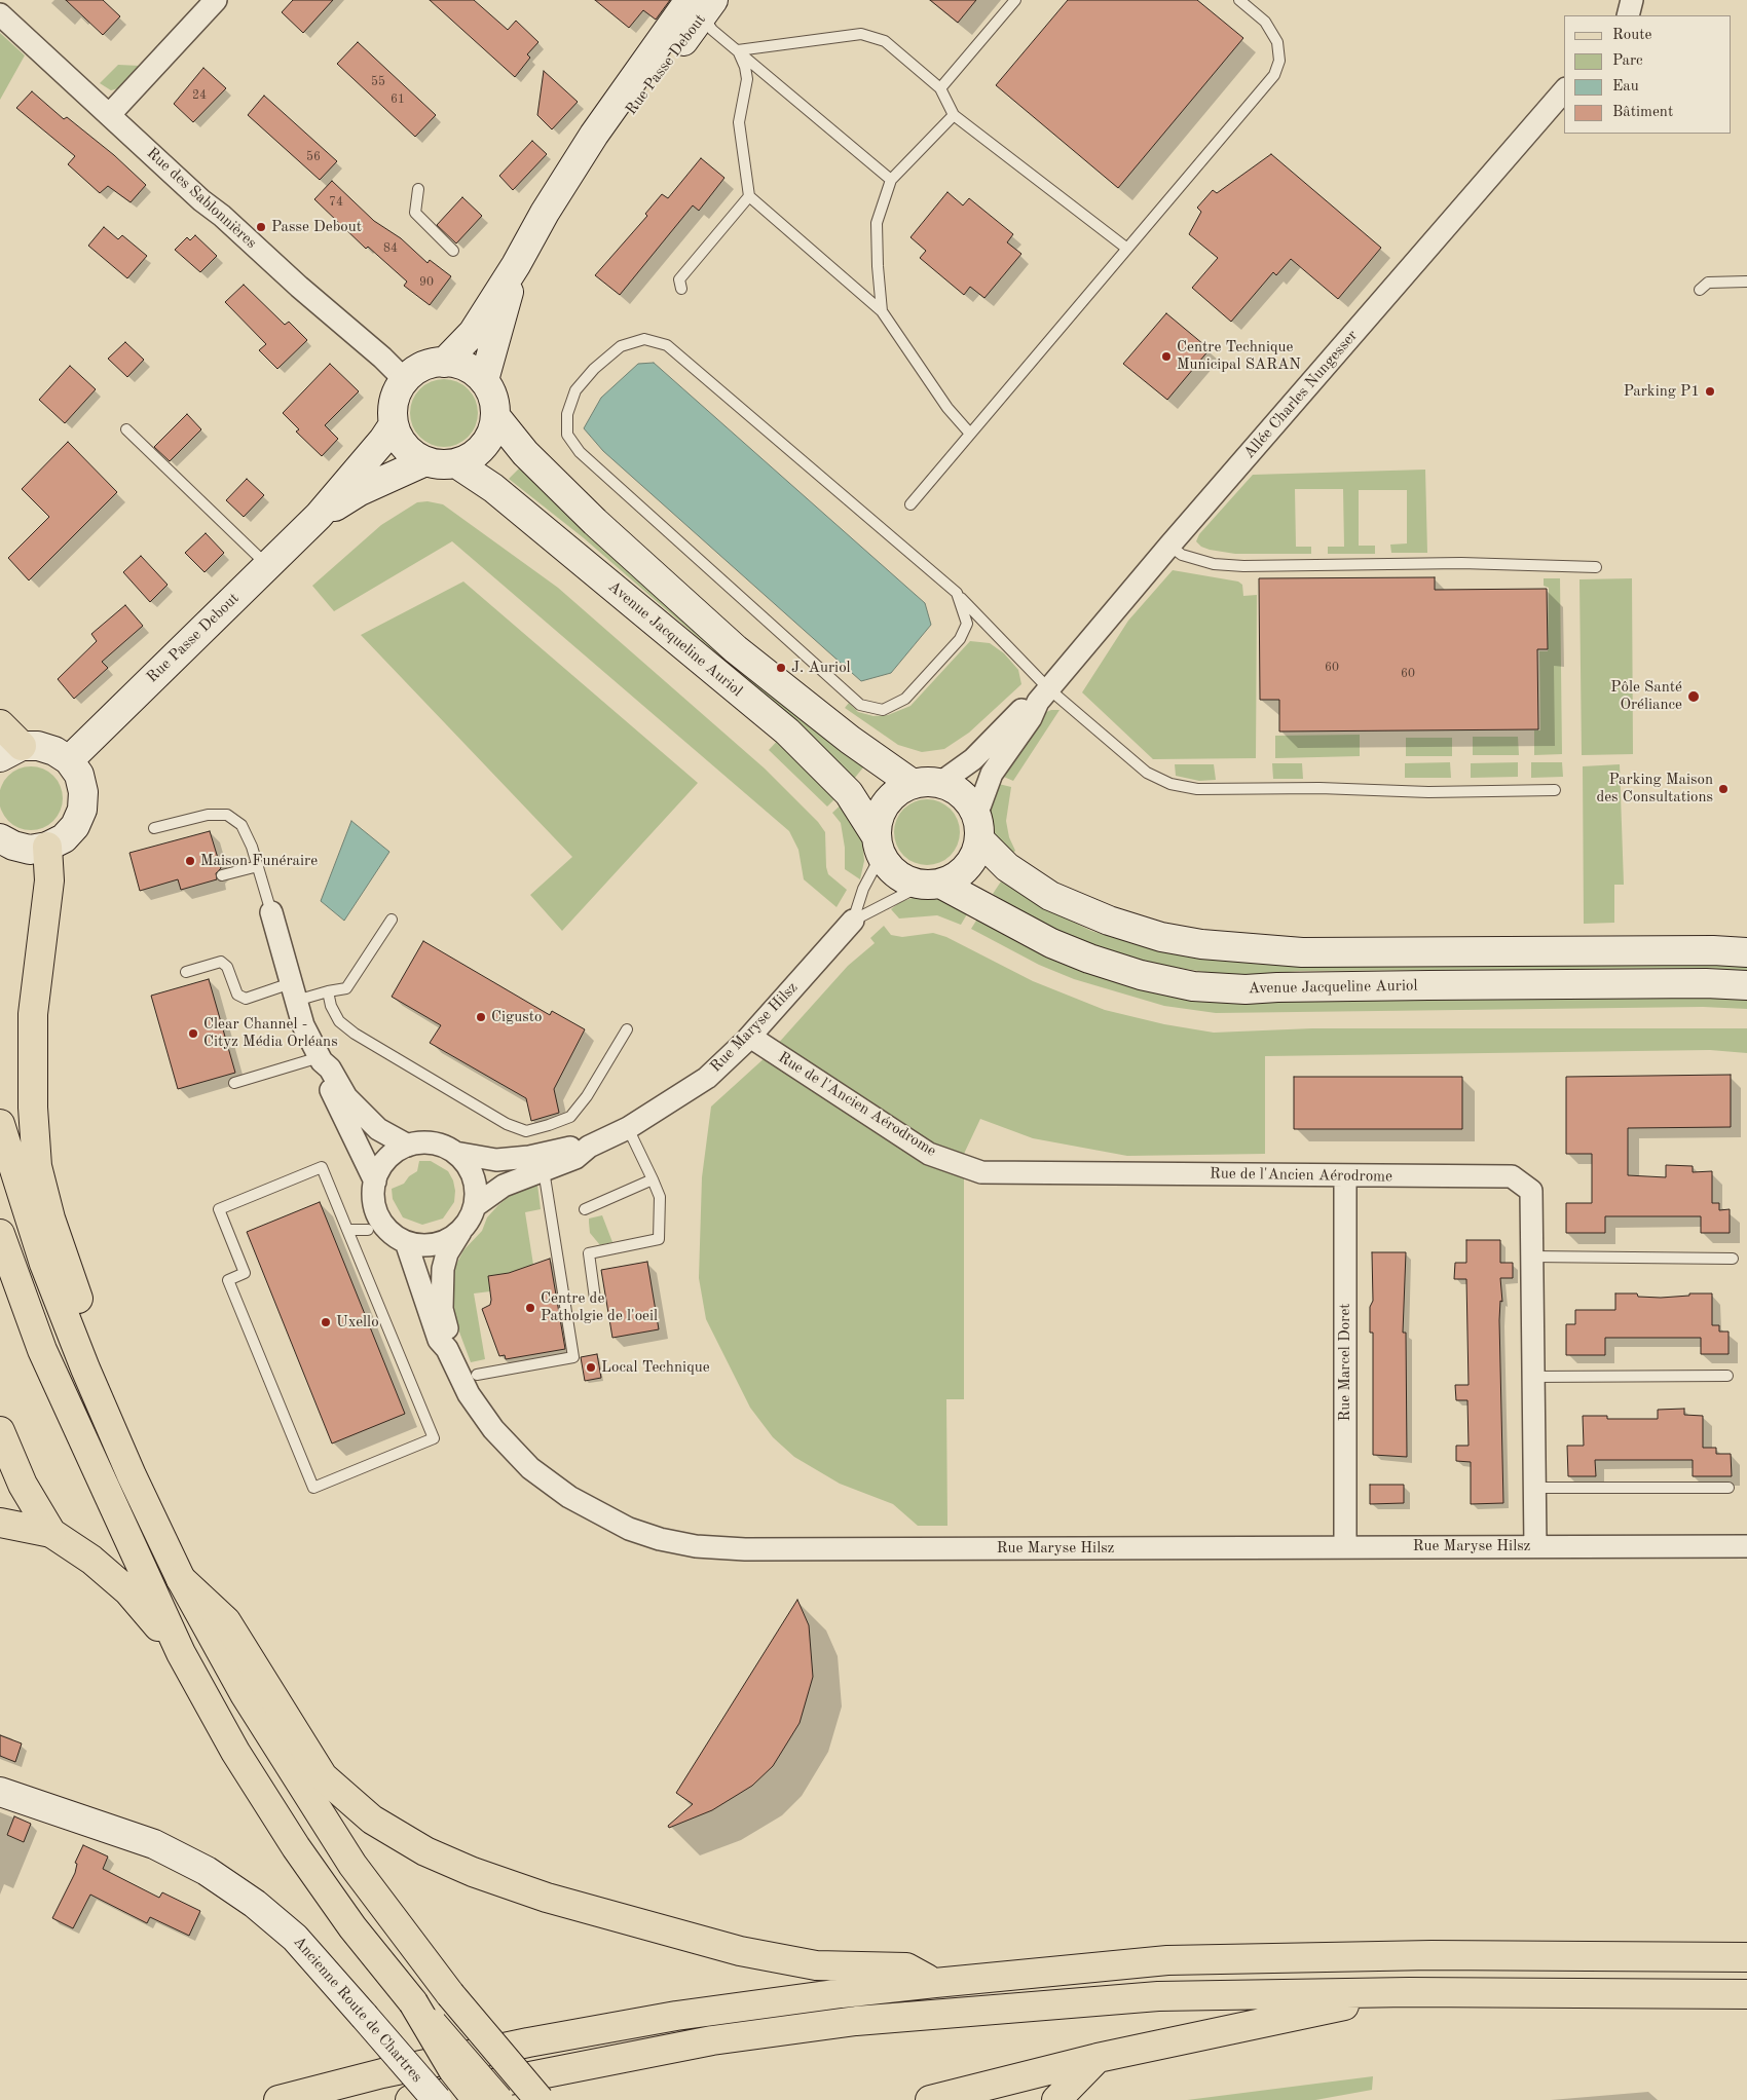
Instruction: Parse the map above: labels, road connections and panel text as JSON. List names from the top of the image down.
{
  "streets": {
    "main road": ["Rue Passe Debout", "Avenue Jacqueline Auriol", "Ancienne Route de Chartres"],
    "street": [
      "Rue des Sablonnières",
      "Allée Charles Nungesser",
      "Rue Maryse Hilsz",
      "Rue de l'Ancien Aérodrome",
      "Rue Marcel Doret"
    ]
  },
  "crossings": [
    ["Rue Passe Debout", "Rue des Sablonnières"],
    ["Rue Passe Debout", "Avenue Jacqueline Auriol"],
    ["Rue des Sablonnières", "Avenue Jacqueline Auriol"],
    ["Allée Charles Nungesser", "Avenue Jacqueline Auriol"],
    ["Rue Maryse Hilsz", "Rue de l'Ancien Aérodrome"],
    ["Rue Maryse Hilsz", "Rue Marcel Doret"],
    ["Rue de l'Ancien Aérodrome", "Rue Marcel Doret"]
  ],
  "places": [
    "Passe Debout",
    "Centre Technique Municipal SARAN",
    "Parking P1",
    "J. Auriol",
    "Pôle Santé Oréliance",
    "Parking Maison des Consultations",
    "Maison Funéraire",
    "Cigusto",
    "Clear Channel - Cityz Média Orléans",
    "Centre de Patholgie de l'oeil",
    "Uxello",
    "Local Technique"
  ],
  "house_numbers": [
    "55",
    "24",
    "61",
    "56",
    "74",
    "84",
    "90",
    "60",
    "60"
  ],
  "legend": [
    "Route",
    "Parc",
    "Eau",
    "Bâtiment"
  ]
}
